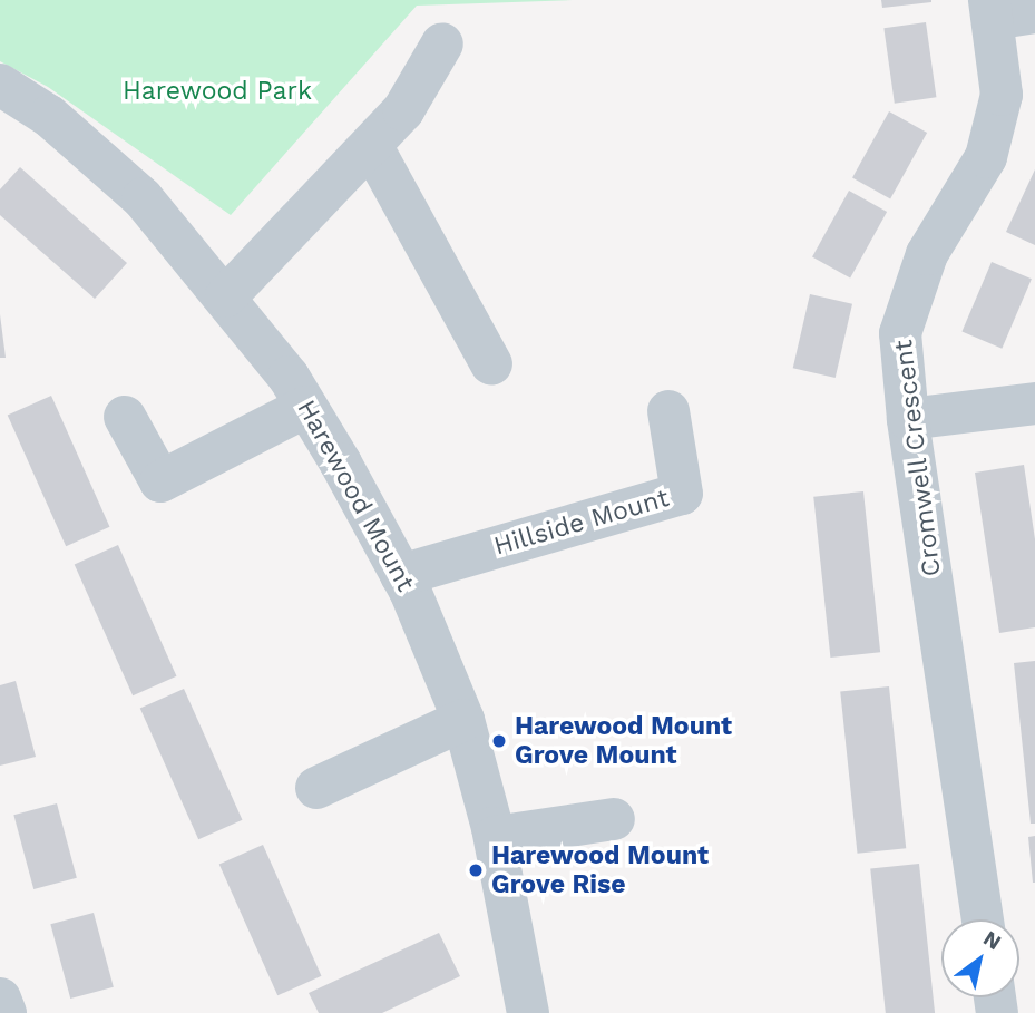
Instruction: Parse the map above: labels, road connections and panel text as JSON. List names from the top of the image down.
{
  "streets": {
    "street": ["Cromwell Crescent", "Harewood Mount", "Hillside Mount"]
  },
  "crossings": [
    ["Harewood Mount", "Hillside Mount"]
  ],
  "parks": ["Harewood Park"],
  "places": ["Harewood Mount Grove Mount", "Harewood Mount Grove Rise"],
  "north": "top right"
}
